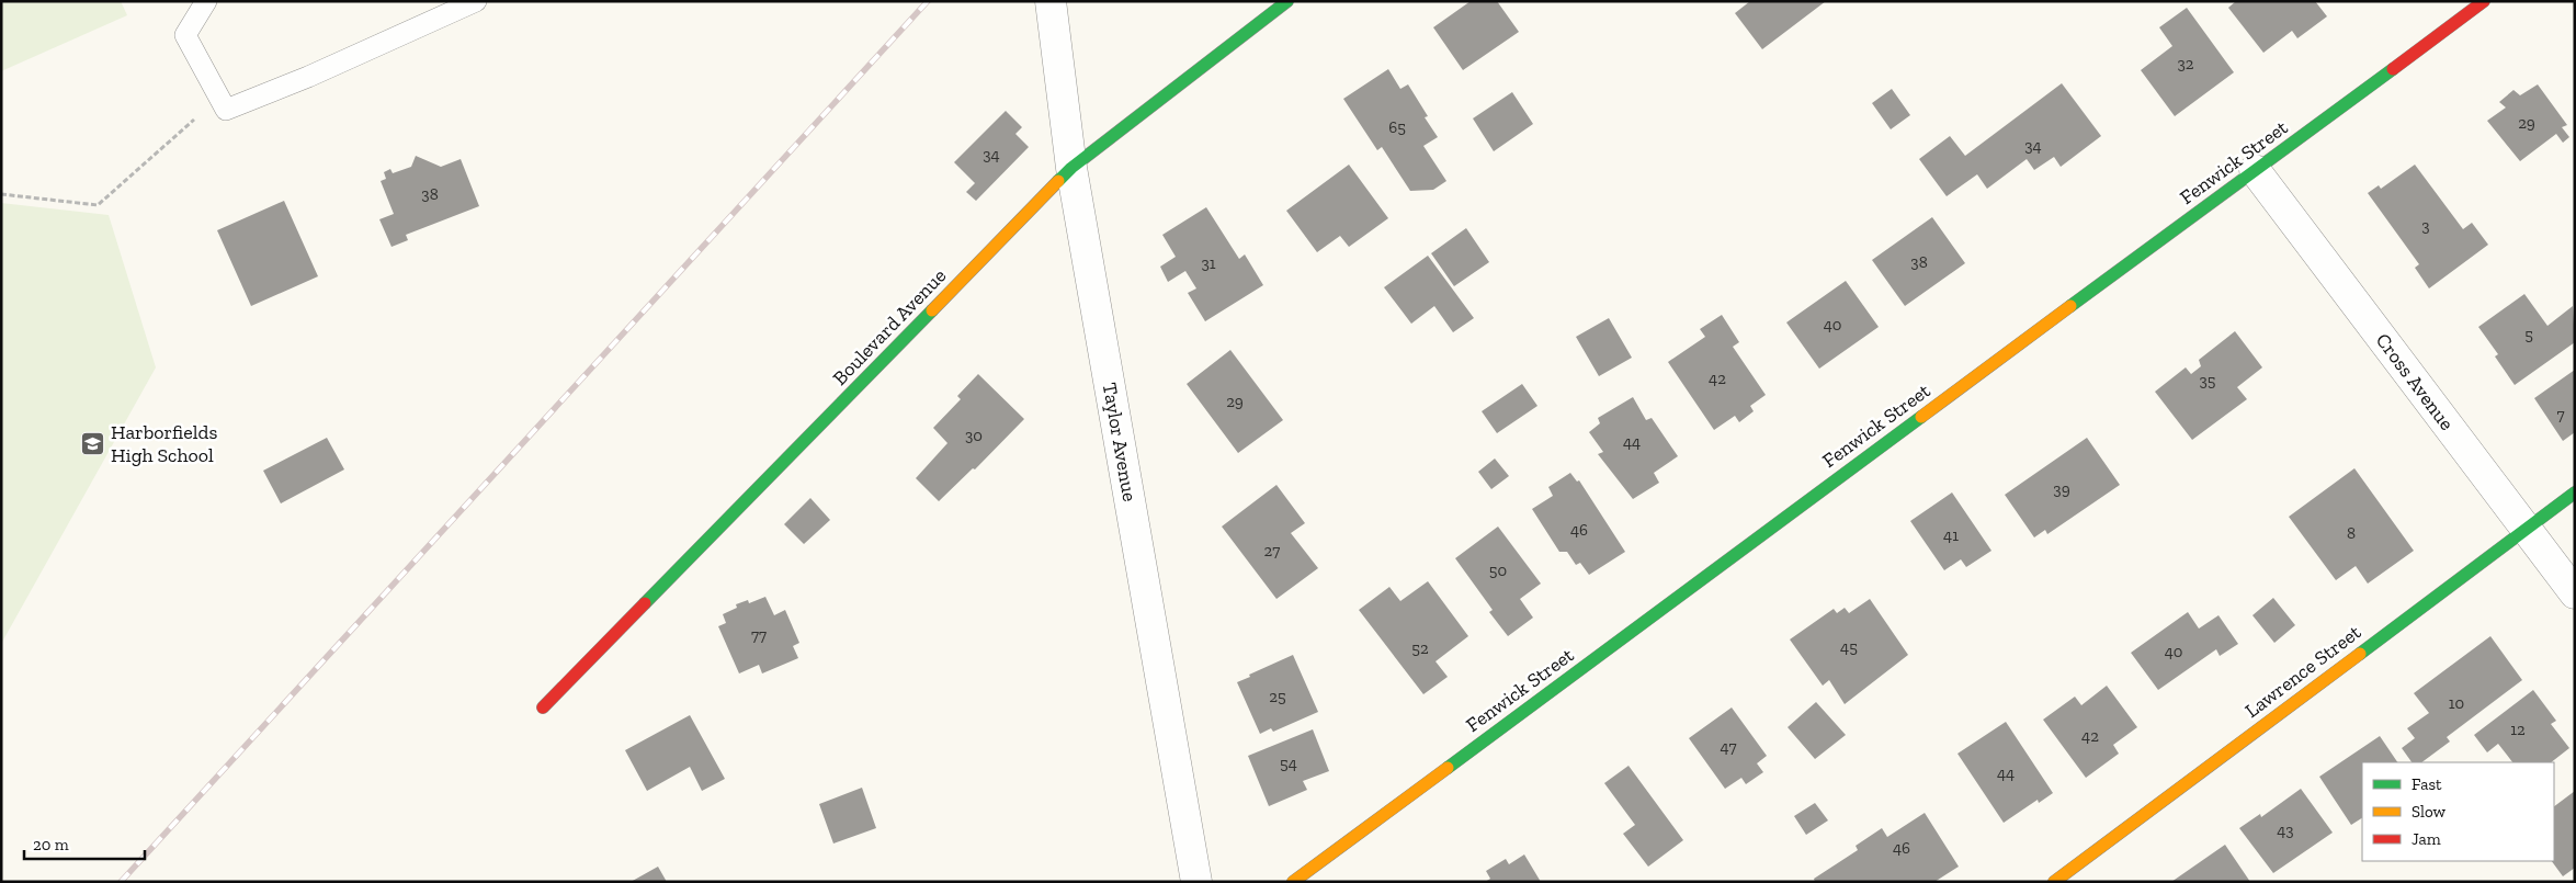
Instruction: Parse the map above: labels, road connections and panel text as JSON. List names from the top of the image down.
{
  "streets": {
    "street": [
      "Fenwick Street",
      "Boulevard Avenue",
      "Cross Avenue",
      "Taylor Avenue",
      "Lawrence Street"
    ]
  },
  "crossings": [
    ["Fenwick Street", "Cross Avenue"],
    ["Boulevard Avenue", "Taylor Avenue"],
    ["Cross Avenue", "Lawrence Street"]
  ],
  "places": {
    "school or university": ["Harborfields High School"]
  },
  "house_numbers": [
    "32",
    "29",
    "65",
    "34",
    "34",
    "38",
    "3",
    "38",
    "31",
    "40",
    "5",
    "42",
    "35",
    "29",
    "7",
    "30",
    "44",
    "39",
    "46",
    "8",
    "41",
    "27",
    "50",
    "77",
    "45",
    "52",
    "40",
    "25",
    "10",
    "12",
    "42",
    "47",
    "54",
    "44",
    "43",
    "46"
  ],
  "legend": ["Fast", "Slow", "Jam"],
  "scale_bar": "20 m"
}
